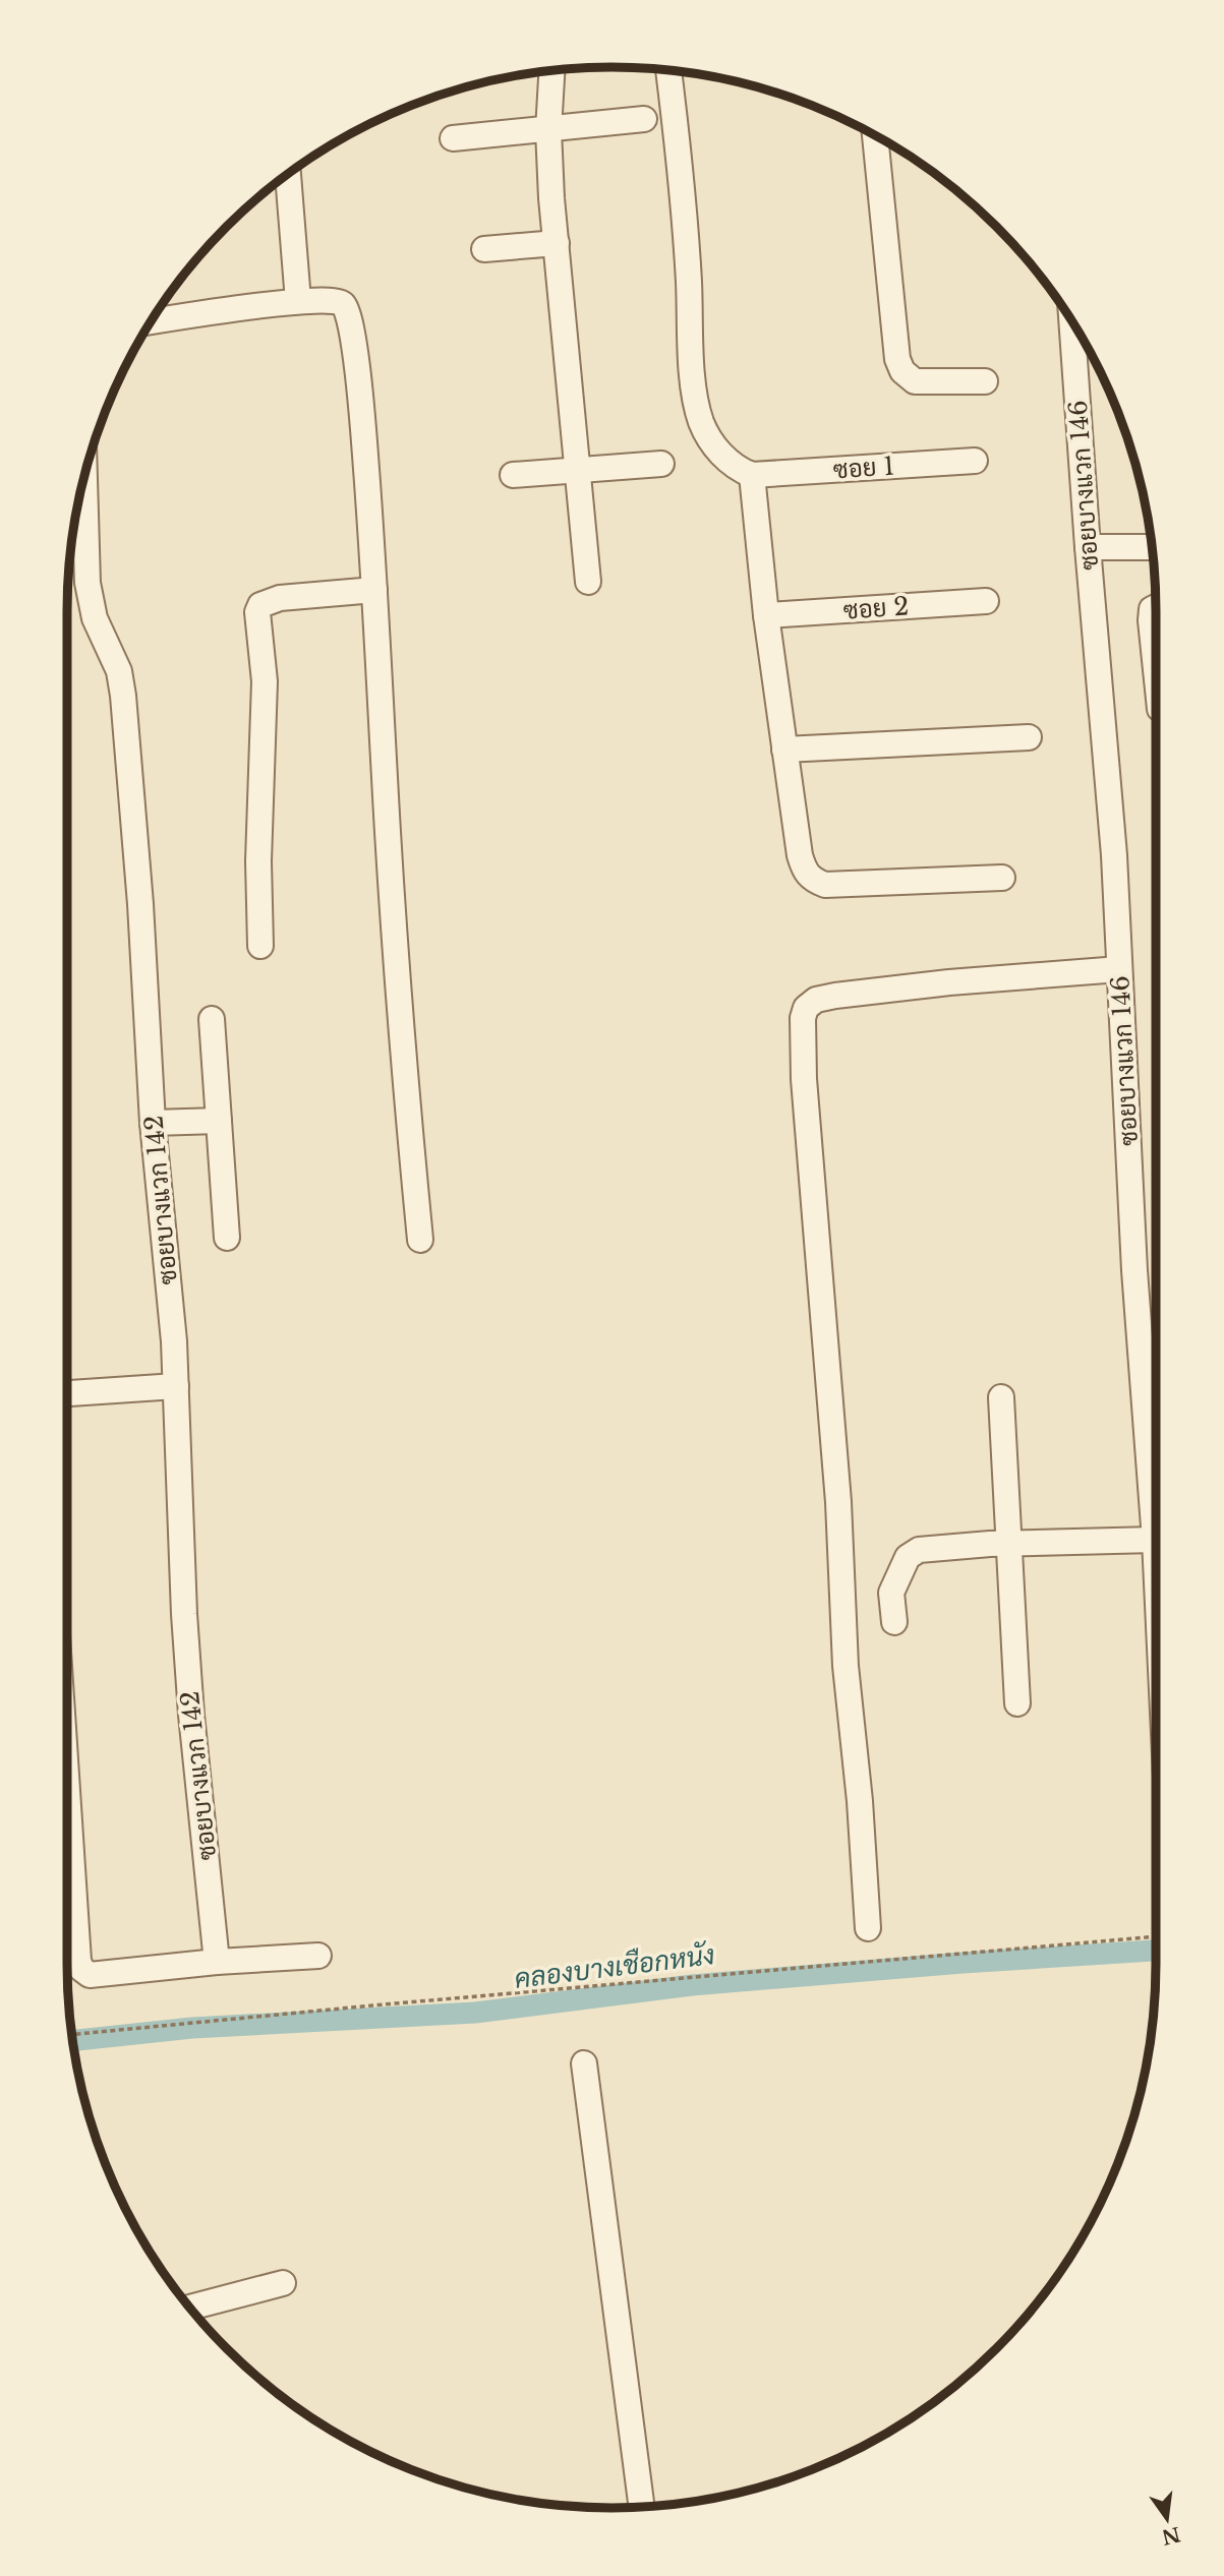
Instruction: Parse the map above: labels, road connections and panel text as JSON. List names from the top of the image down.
{
  "streets": {
    "street": [
      "ซอย 1",
      "ซอยบางแวก 146",
      "ซอย 2",
      "ซอยบางแวก 142"
    ]
  },
  "water": ["คลองบางเชือกหนัง"],
  "north": "bottom"
}
